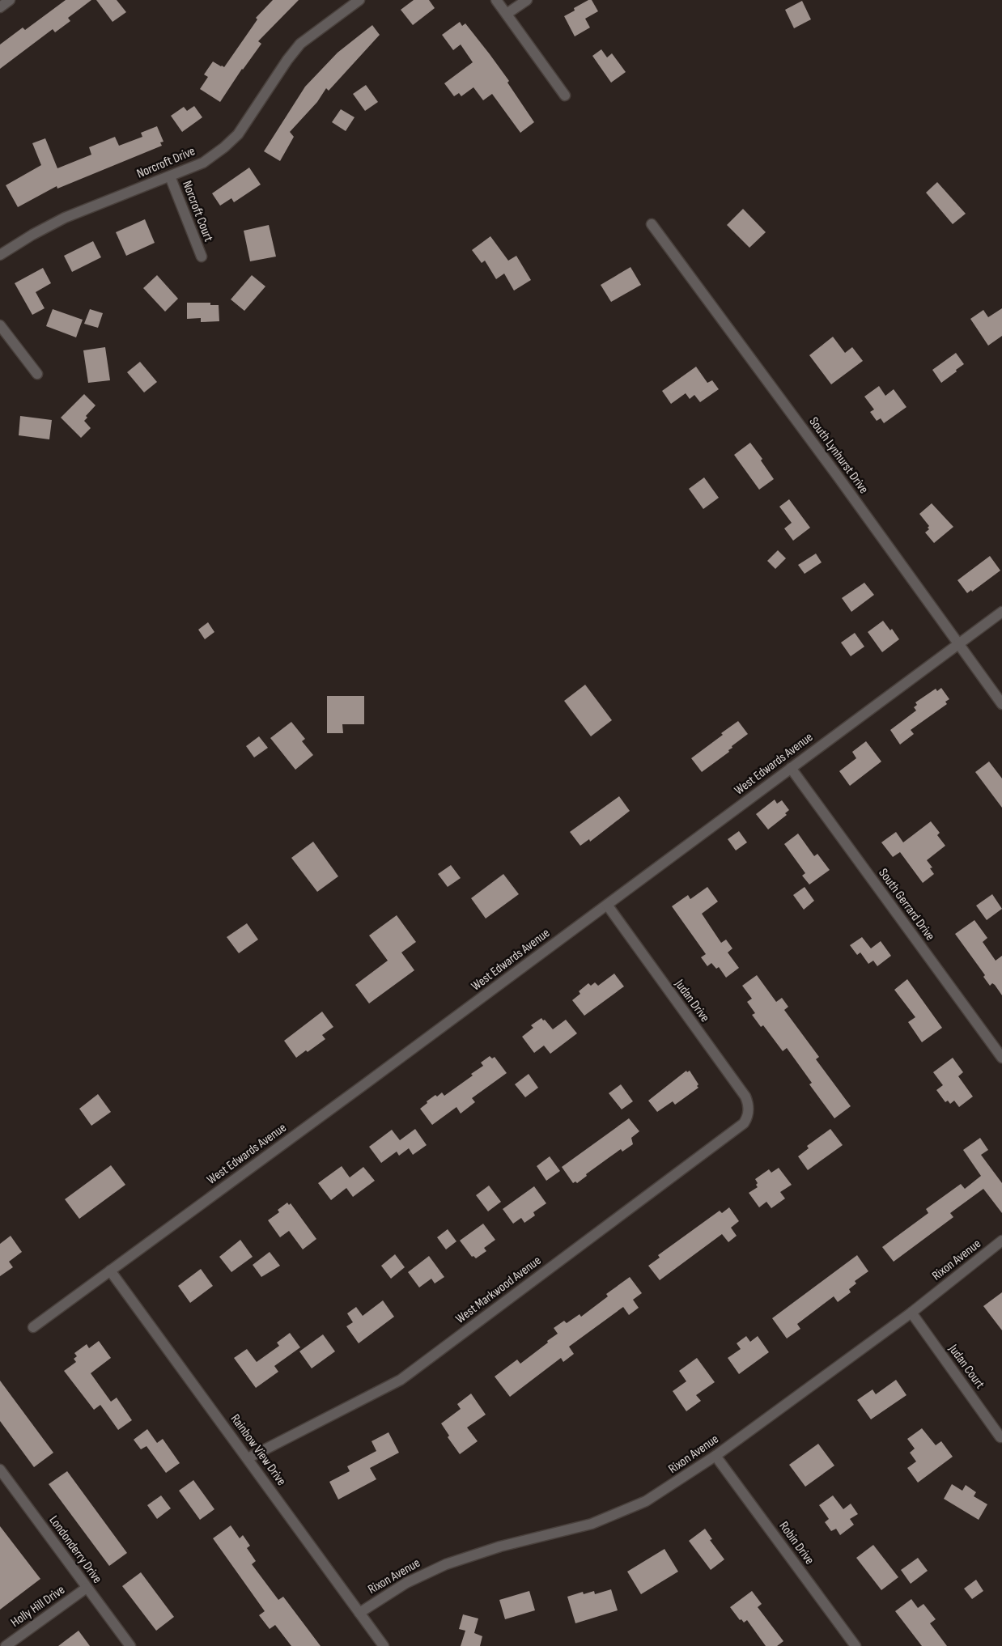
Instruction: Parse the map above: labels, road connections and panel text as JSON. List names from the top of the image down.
{
  "streets": {
    "street": [
      "Norcroft Drive",
      "Norcroft Court",
      "South Lynhurst Drive",
      "West Edwards Avenue",
      "South Gerrard Drive",
      "Judan Drive",
      "Rixon Avenue",
      "West Markwood Avenue",
      "Judan Court",
      "Rainbow View Drive",
      "Robin Drive",
      "Londonderry Drive",
      "Holly Hill Drive"
    ]
  },
  "crossings": [
    ["Norcroft Drive", "Norcroft Court"],
    ["South Lynhurst Drive", "West Edwards Avenue"],
    ["West Edwards Avenue", "South Gerrard Drive"],
    ["West Edwards Avenue", "Judan Drive"],
    ["West Edwards Avenue", "Rainbow View Drive"],
    ["Judan Drive", "West Markwood Avenue"],
    ["Rixon Avenue", "Judan Court"],
    ["Rixon Avenue", "Rainbow View Drive"],
    ["Rixon Avenue", "Robin Drive"],
    ["West Markwood Avenue", "Rainbow View Drive"],
    ["Londonderry Drive", "Holly Hill Drive"]
  ]
}
